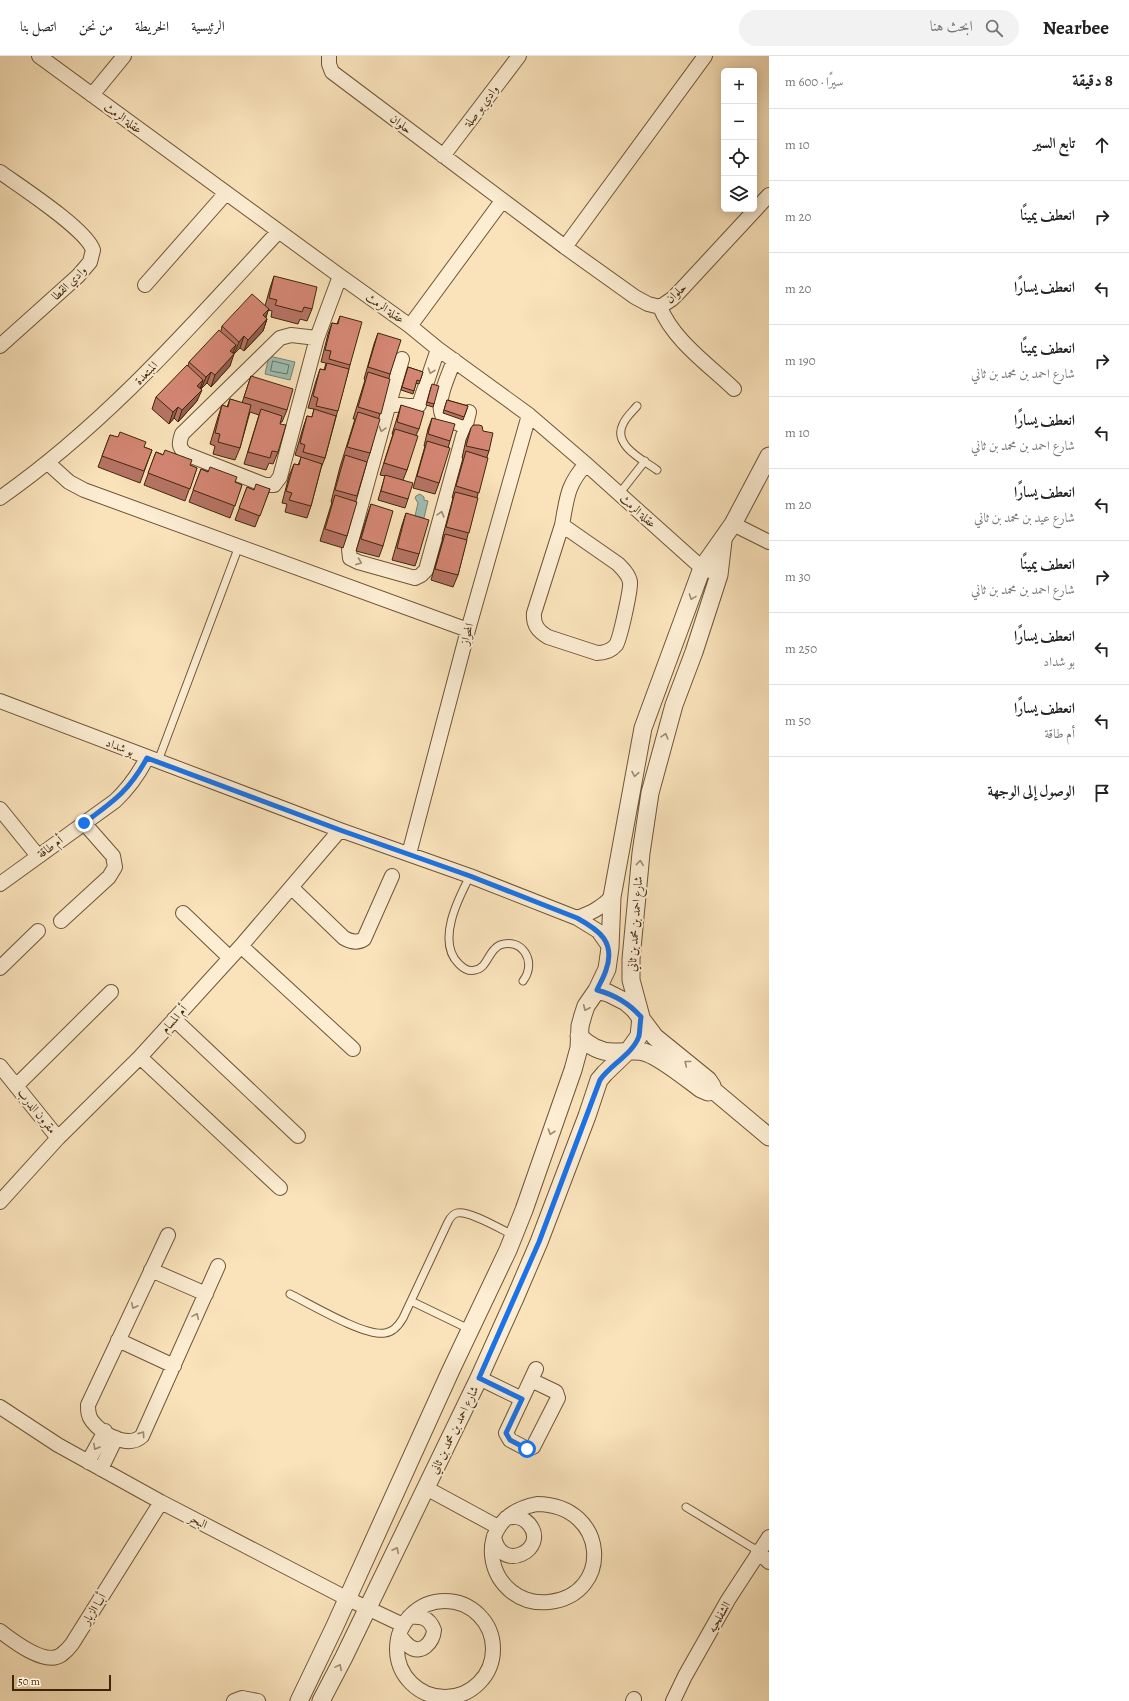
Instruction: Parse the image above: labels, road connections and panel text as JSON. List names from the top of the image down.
{
  "streets": {
    "street": [
      "وادي بو صلة",
      "عقلة الرمث",
      "حلوان",
      "وادي القطا",
      "المبتعدة",
      "المحواز",
      "بو شداد",
      "أم طاقة",
      "شارع احمد بن محمد بن ثاني",
      "أم المسام",
      "مقرون الدرب",
      "البحر",
      "أبــا الزبار",
      "الشفلحيه"
    ]
  },
  "crossings": [
    ["وادي بو صلة", "حلوان"],
    ["عقلة الرمث", "المبتعدة"],
    ["عقلة الرمث", "المحواز"],
    ["عقلة الرمث", "شارع احمد بن محمد بن ثاني"],
    ["المحواز", "بو شداد"],
    ["بو شداد", "أم طاقة"],
    ["بو شداد", "شارع احمد بن محمد بن ثاني"],
    ["بو شداد", "أم المسام"],
    ["شارع احمد بن محمد بن ثاني", "البحر"],
    ["أم المسام", "مقرون الدرب"],
    ["البحر", "أبــا الزبار"]
  ],
  "scale_bar": "50 m",
  "page": {
    "header": "Nearbee",
    "search": "ابحث هنا",
    "nav": [
      "الرئيسية",
      "الخريطة",
      "من نحن",
      "اتصل بنا"
    ],
    "heading": ["8 دقيقة", "سيرًا · 600 m"],
    "map_buttons": ["+", "−"],
    "list": [
      ["تابع السير", "10 m"],
      ["انعطف يمينًا", "20 m"],
      ["انعطف يسارًا", "20 m"],
      ["انعطف يمينًا", "شارع احمد بن محمد بن ثاني", "190 m"],
      ["انعطف يسارًا", "شارع احمد بن محمد بن ثاني", "10 m"],
      ["انعطف يسارًا", "شارع عيد بن محمد بن ثاني", "20 m"],
      ["انعطف يمينًا", "شارع احمد بن محمد بن ثاني", "30 m"],
      ["انعطف يسارًا", "بو شداد", "250 m"],
      ["انعطف يسارًا", "أم طاقة", "50 m"],
      "الوصول إلى الوجهة"
    ],
    "scale": "50 m"
  }
}
